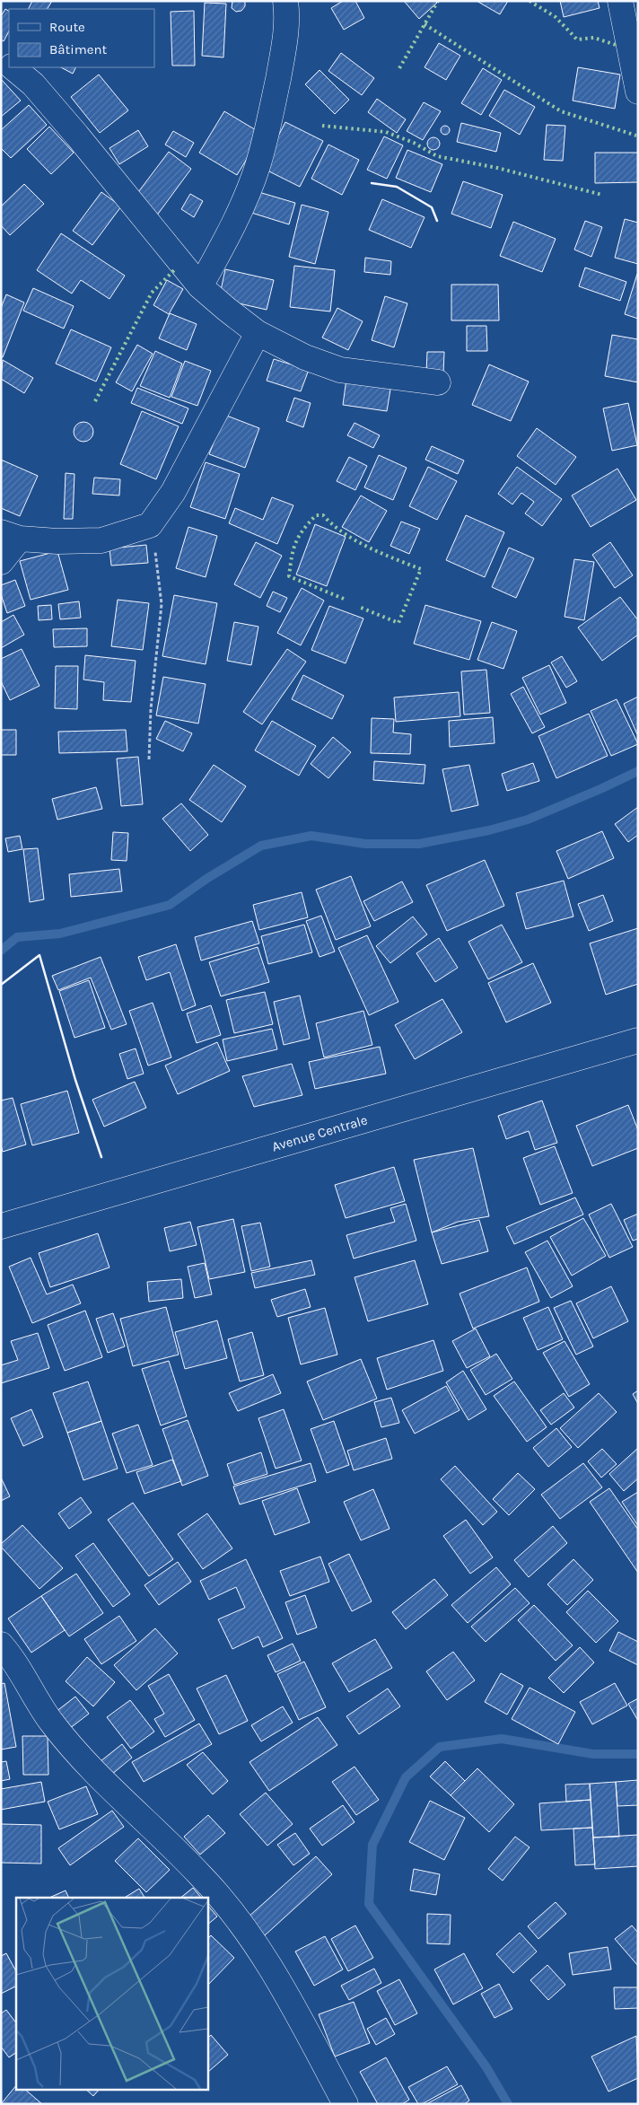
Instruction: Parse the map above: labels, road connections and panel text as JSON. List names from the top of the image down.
{
  "streets": {
    "street": ["Avenue Centrale"]
  },
  "legend": ["Route", "Bâtiment"]
}
